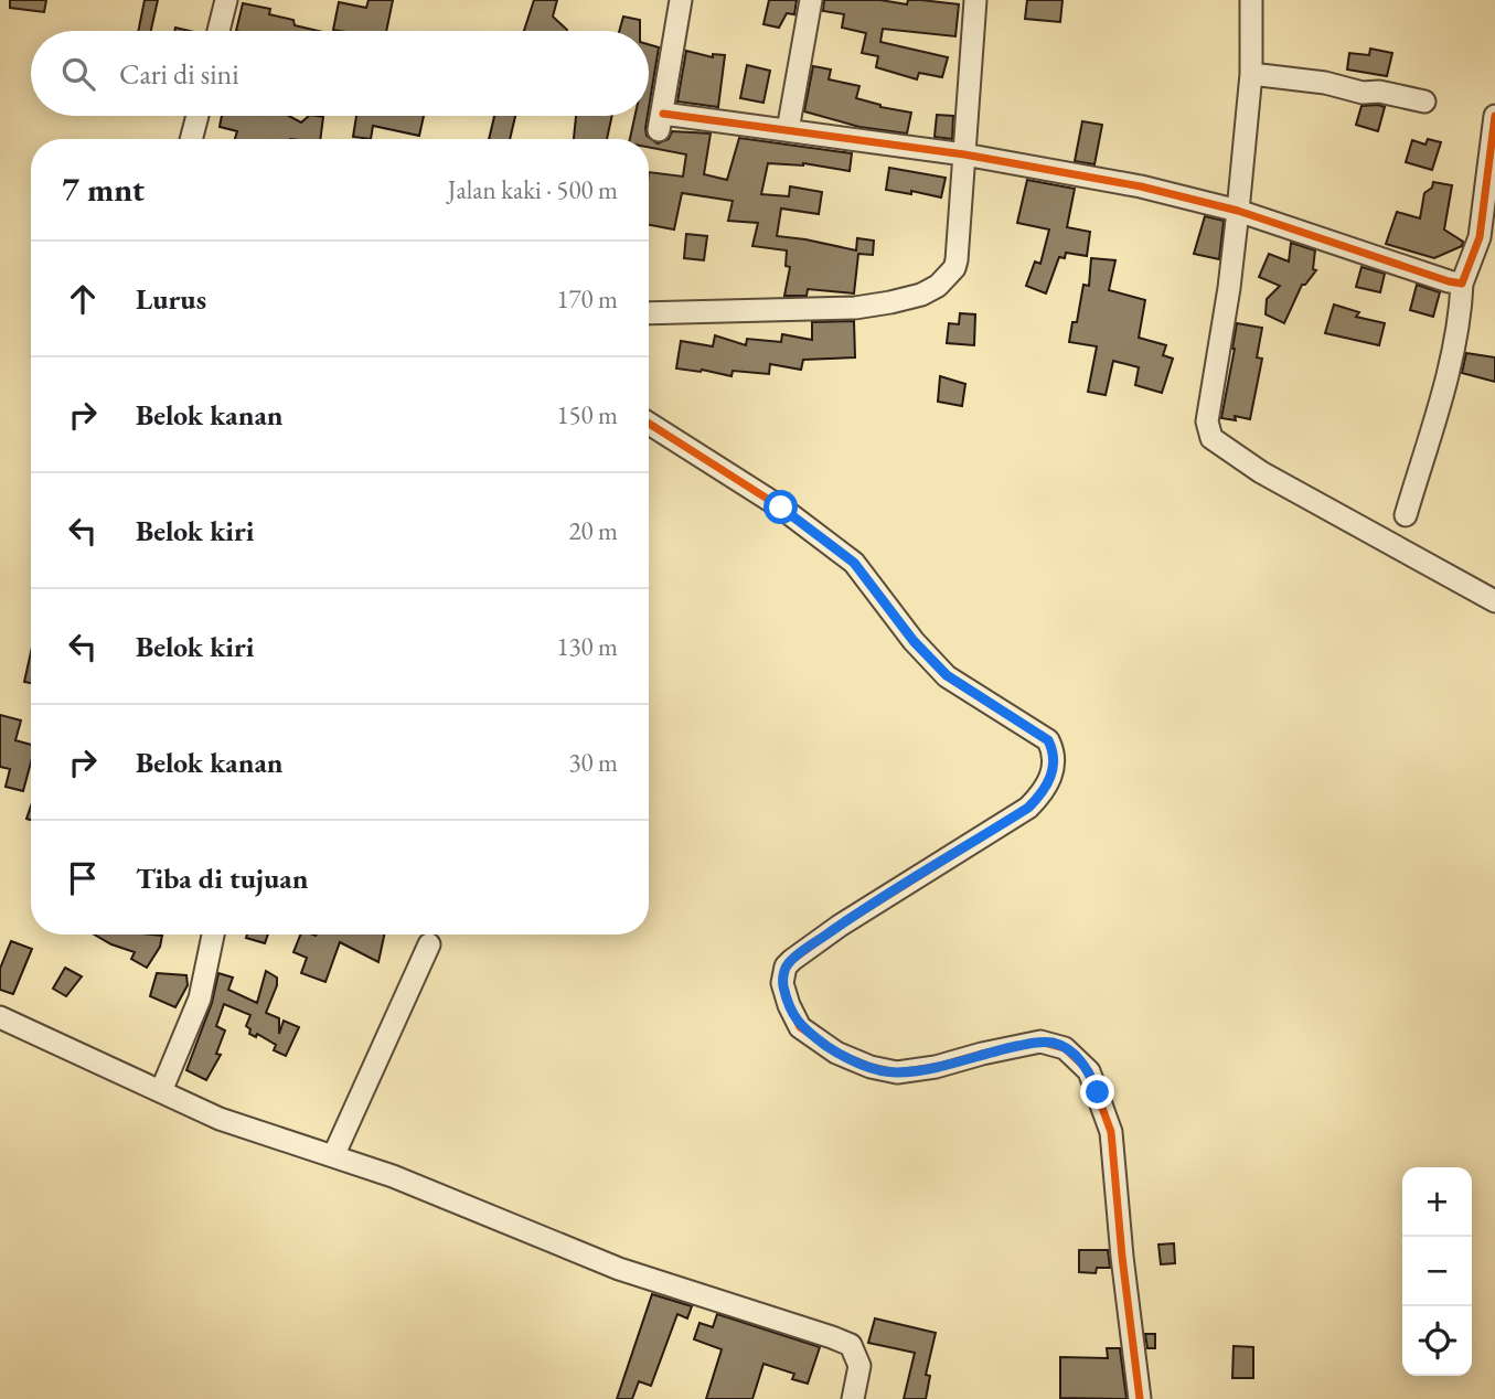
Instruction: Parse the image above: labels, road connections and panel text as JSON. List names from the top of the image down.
{
  "page": {
    "search": "Cari di sini",
    "heading": ["7 mnt", "Jalan kaki · 500 m"],
    "list": [
      ["Lurus", "170 m"],
      ["Belok kanan", "150 m"],
      ["Belok kiri", "20 m"],
      ["Belok kiri", "130 m"],
      ["Belok kanan", "30 m"],
      "Tiba di tujuan"
    ],
    "map_buttons": ["+", "−"]
  }
}
